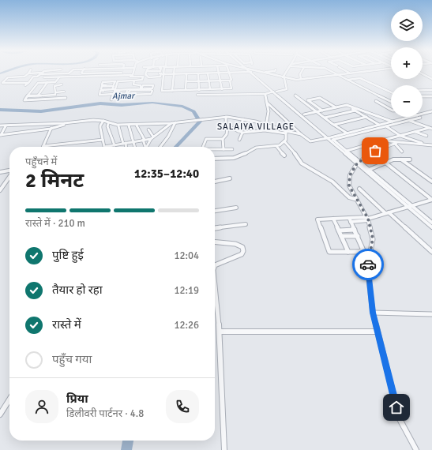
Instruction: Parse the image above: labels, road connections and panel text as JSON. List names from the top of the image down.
{
  "districts": ["SALAIYA VILLAGE"],
  "water": ["Ajmar"],
  "page": {
    "map_buttons": ["+", "−"],
    "heading": ["2 मिनट", "पहुँचने में", "12:35–12:40"],
    "panel": ["प्रिया", "डिलीवरी पार्टनर · 4.8"],
    "bar": "रास्ते में · 210 m",
    "list": [
      ["पुष्टि हुई", "12:04"],
      ["तैयार हो रहा", "12:19"],
      ["रास्ते में", "12:26"],
      "पहुँच गया"
    ]
  }
}
